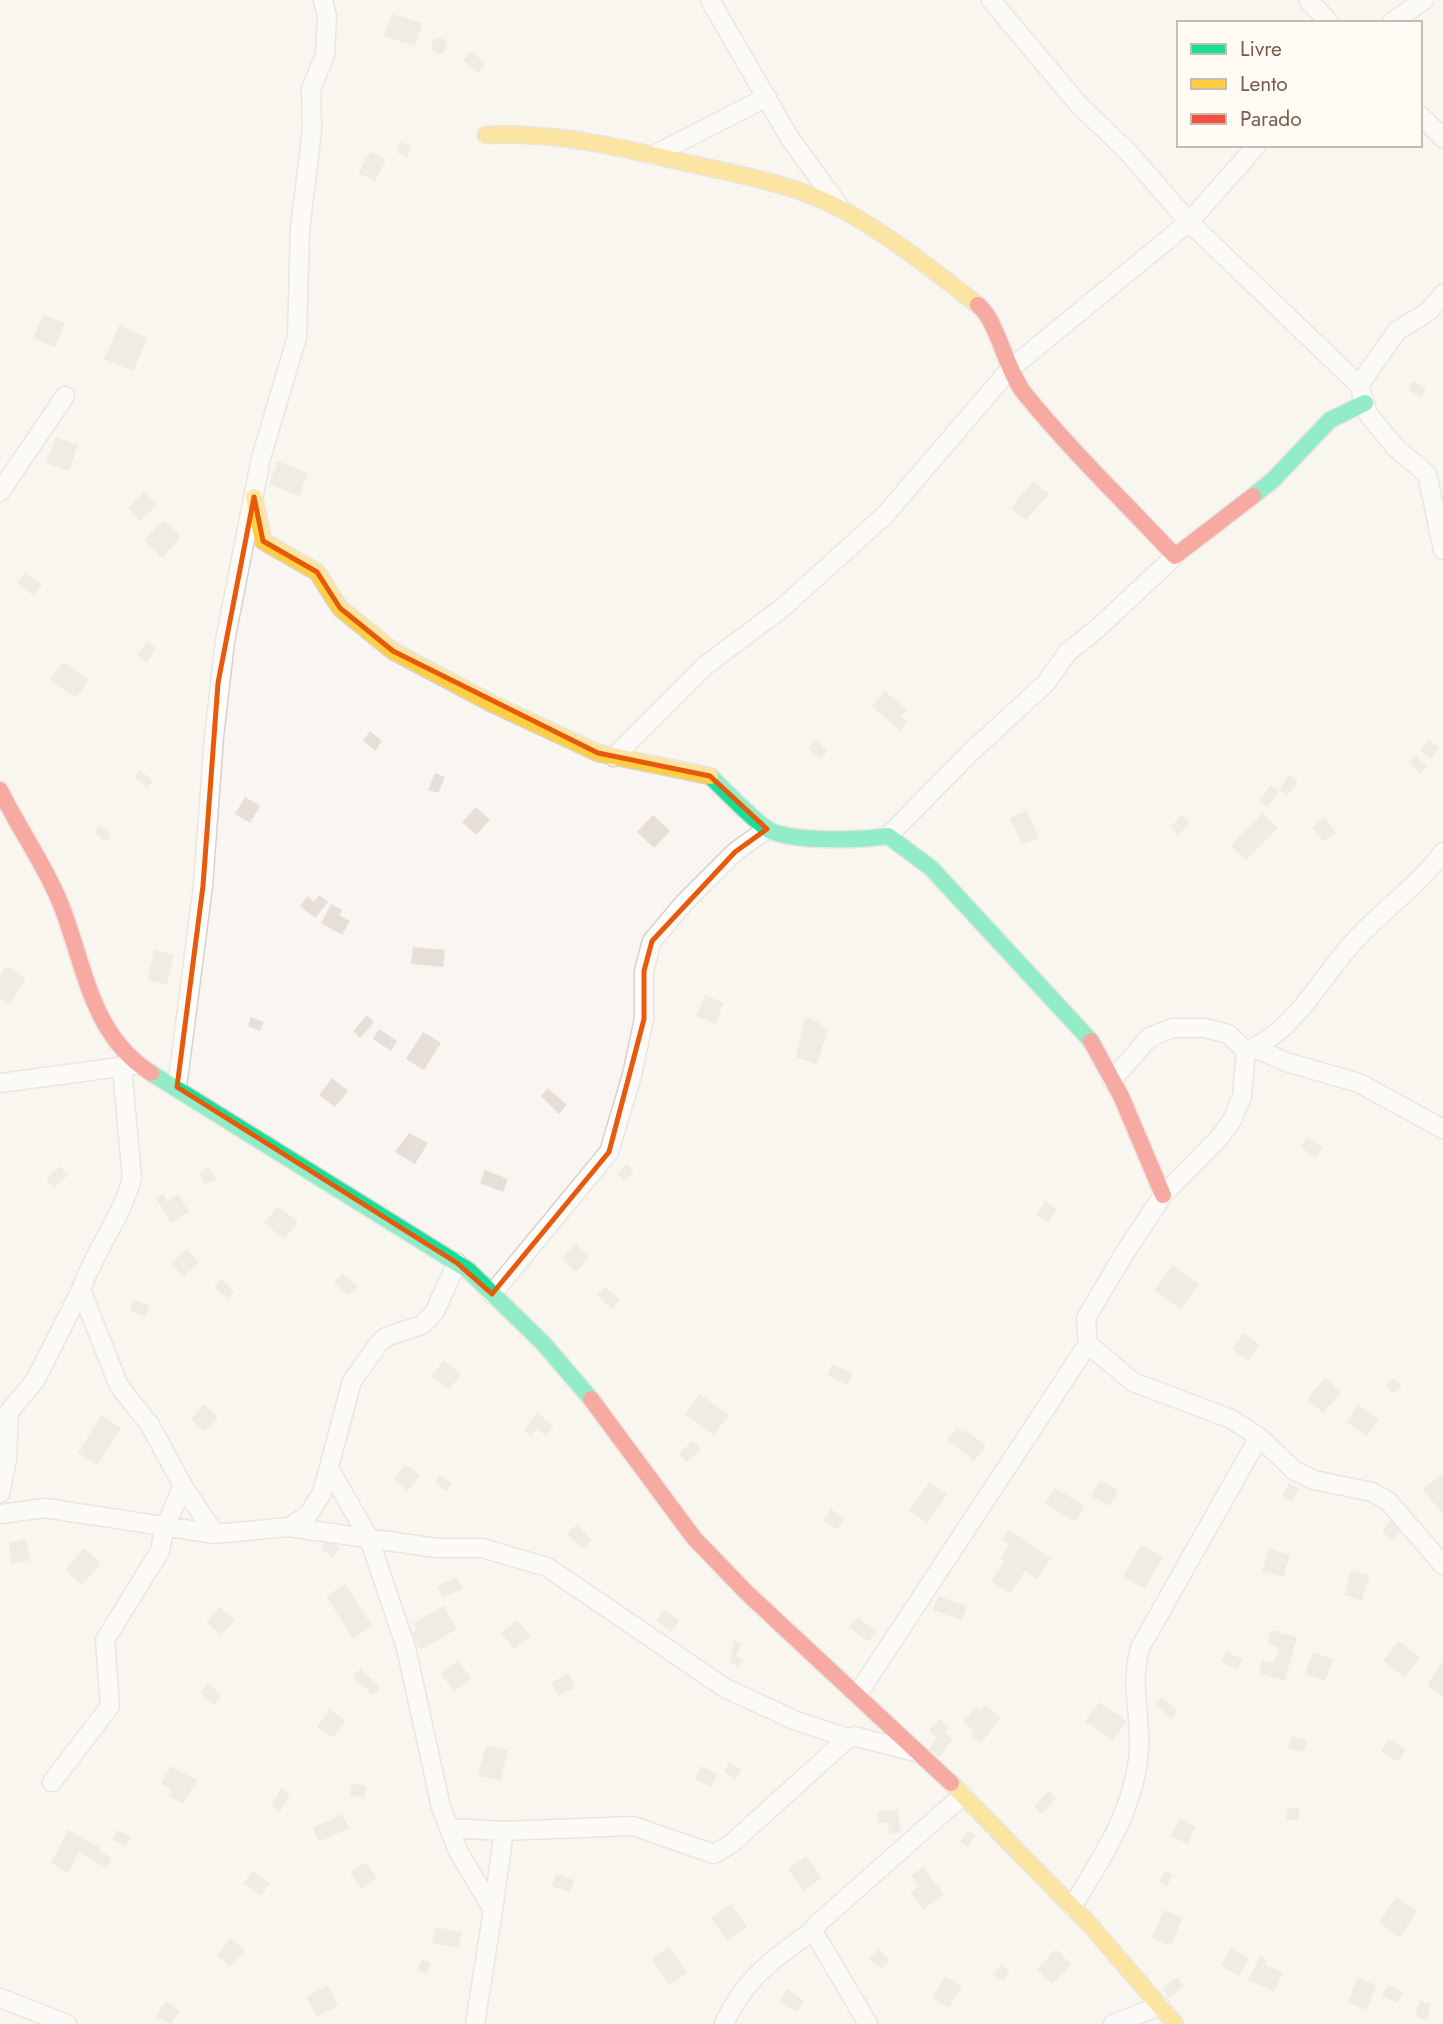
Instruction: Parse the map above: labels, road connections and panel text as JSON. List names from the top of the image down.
{
  "legend": ["Livre", "Lento", "Parado"]
}
